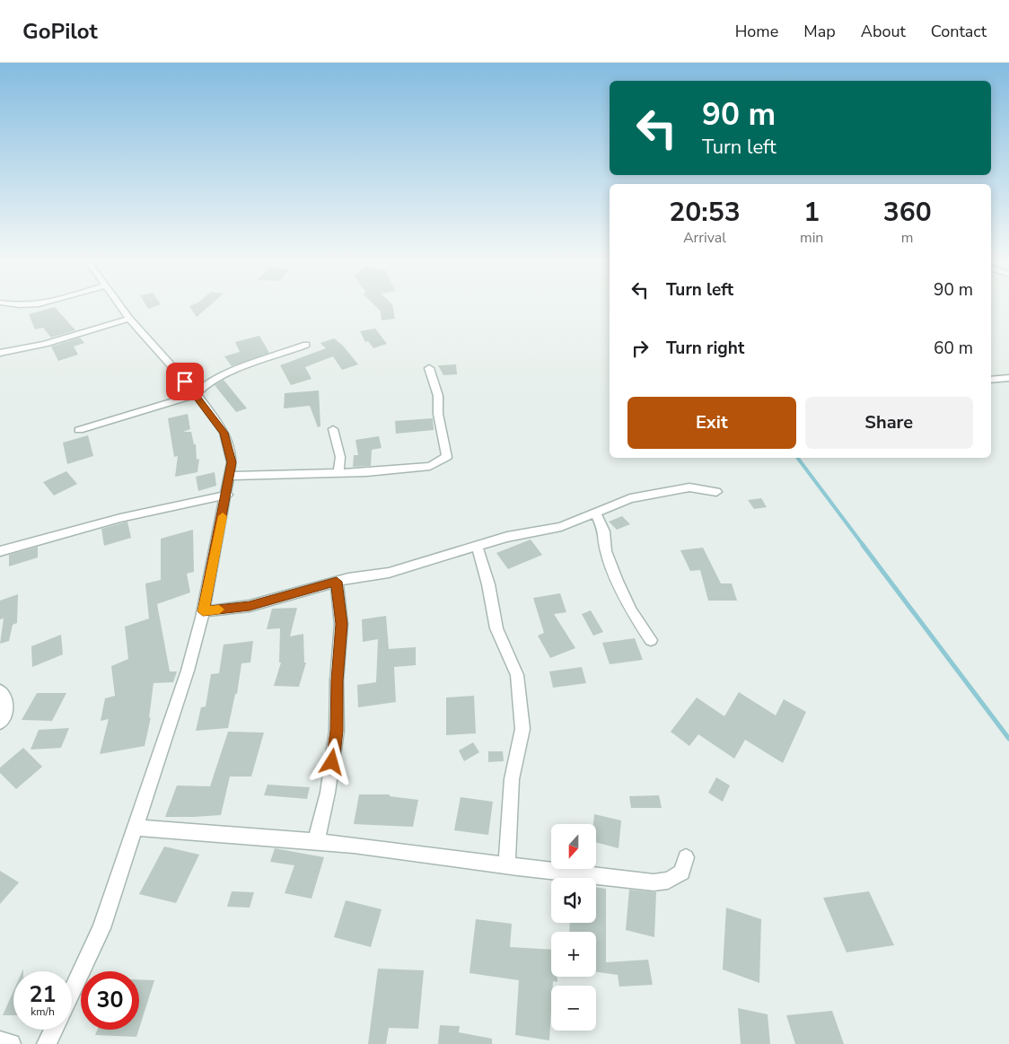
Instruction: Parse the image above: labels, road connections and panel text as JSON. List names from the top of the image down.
{
  "north": "bottom",
  "page": {
    "header": "GoPilot",
    "nav": [
      "Home",
      "Map",
      "About",
      "Contact"
    ],
    "turn": ["90 m", "Turn left"],
    "eta": [
      "20:53",
      "Arrival",
      "1",
      "min",
      "360",
      "m"
    ],
    "list": [
      {
        "name": "Turn left",
        "value": "90 m"
      },
      {
        "name": "Turn right",
        "value": "60 m"
      }
    ],
    "buttons": ["Exit", "Share"],
    "map_buttons": ["+", "−"],
    "speed": "21 km/h",
    "limit": "30"
  }
}
